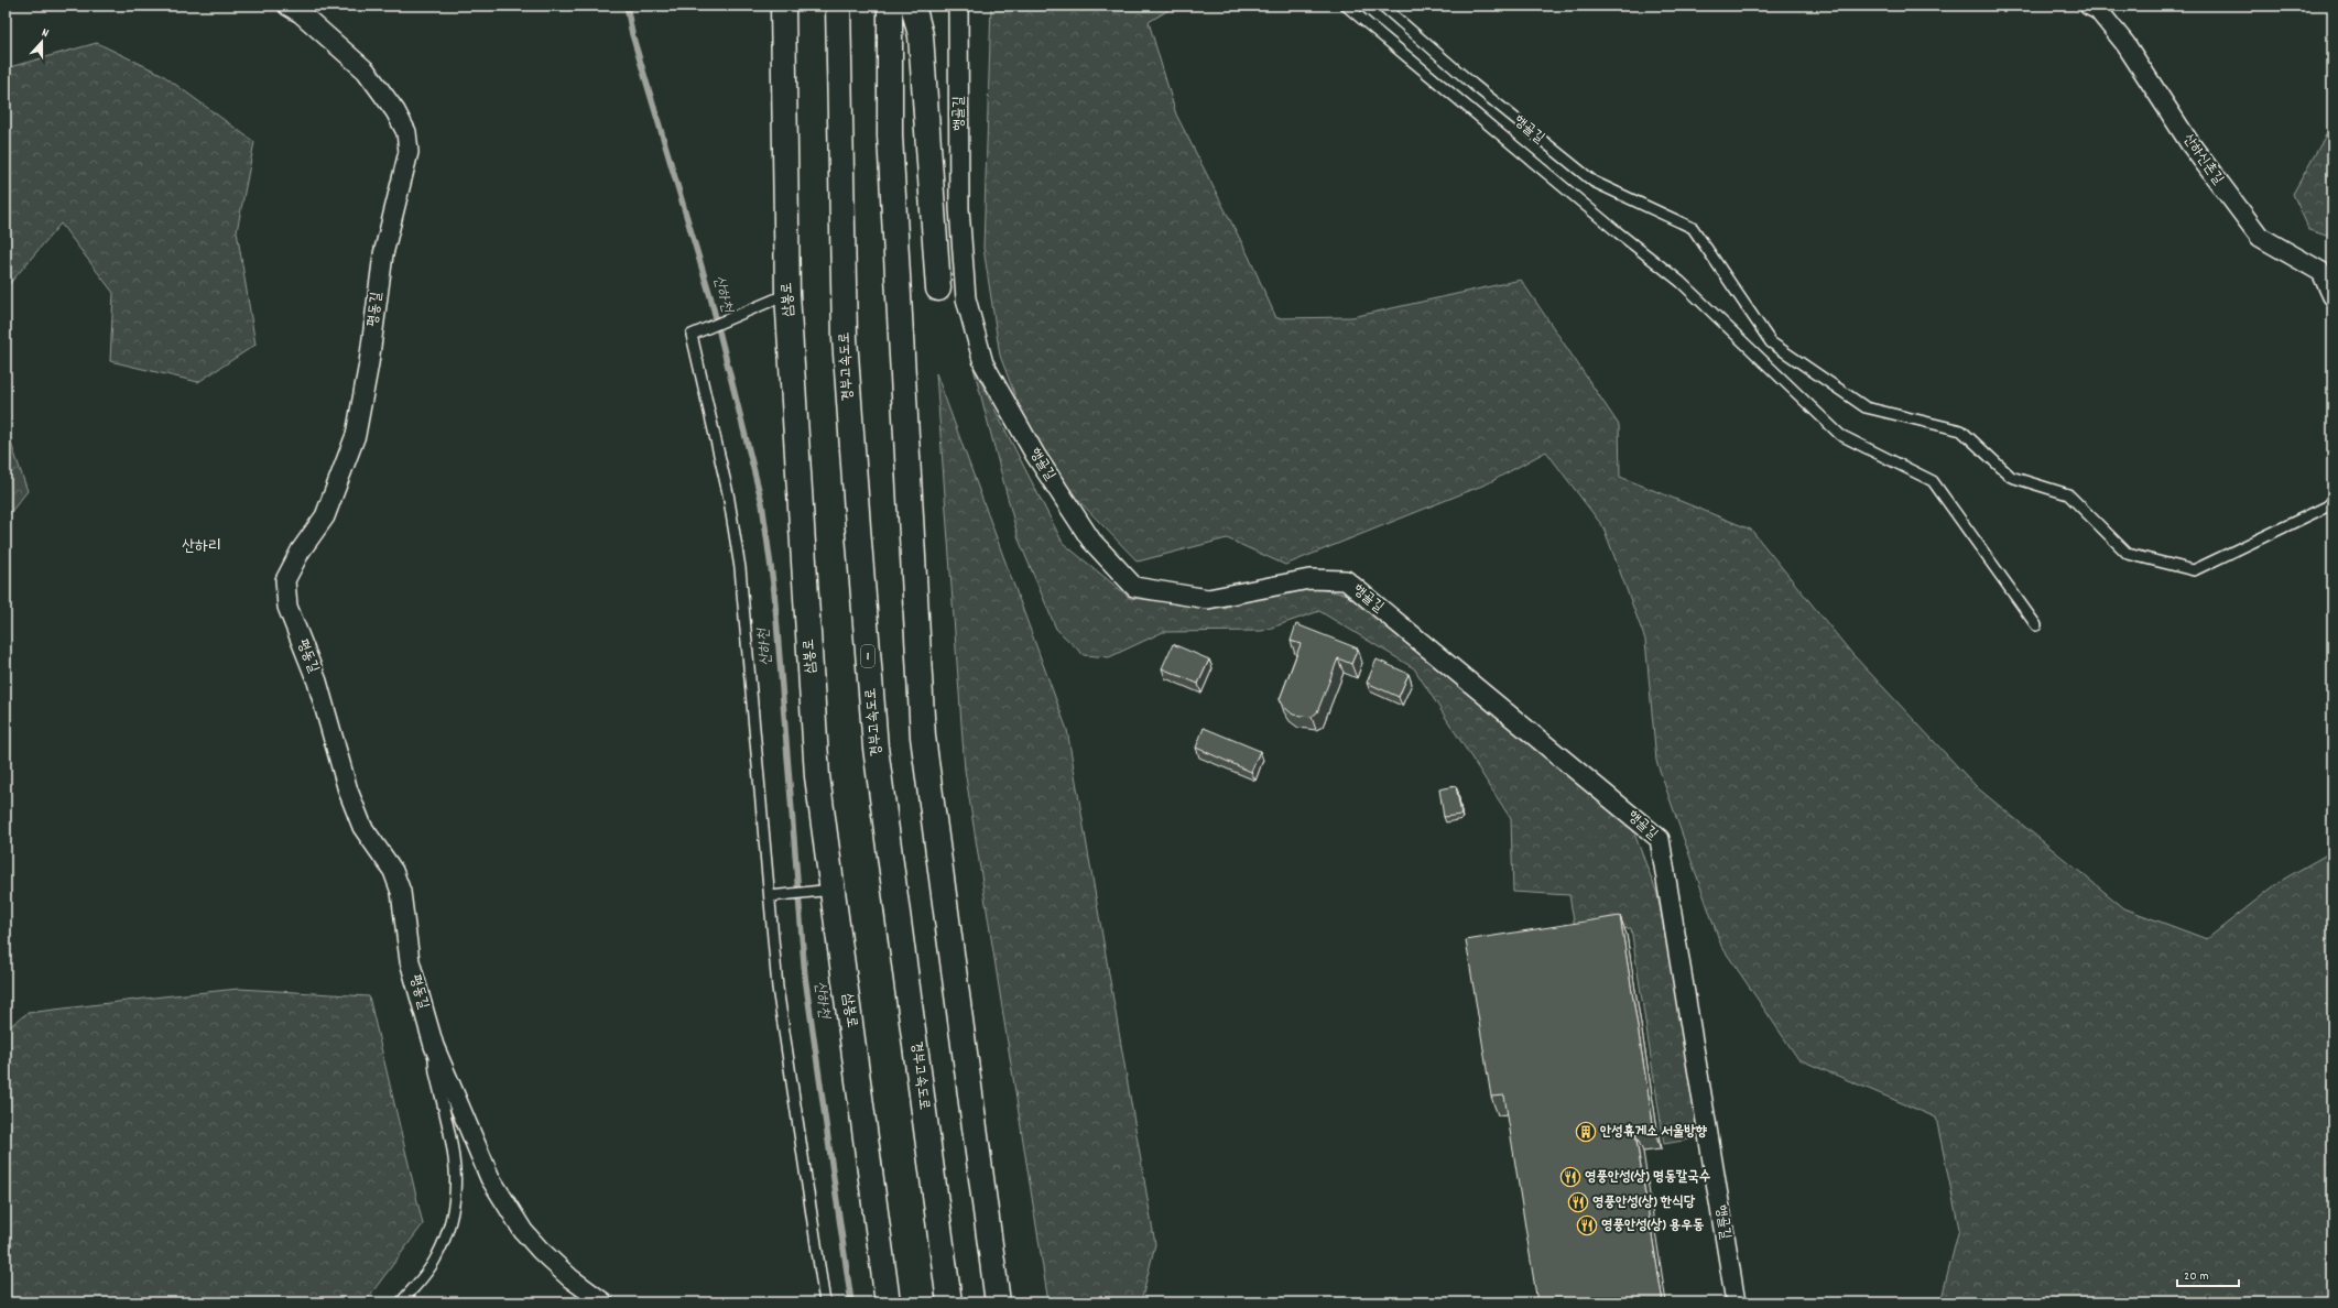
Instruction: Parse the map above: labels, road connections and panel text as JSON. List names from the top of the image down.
{
  "streets": {
    "main road": ["삼봉로", "경부고속도로", "1"],
    "street": ["행골길", "산하신촌길", "평동길"]
  },
  "districts": ["산하리"],
  "water": ["산하천"],
  "places": {
    "building": ["안성휴게소 서울방향"],
    "restaurant": ["영풍안성(상) 명동칼국수", "영풍안성(상) 한식당", "영풍안성(상) 용우동"]
  },
  "scale_bar": "20 m",
  "north": "top"
}
